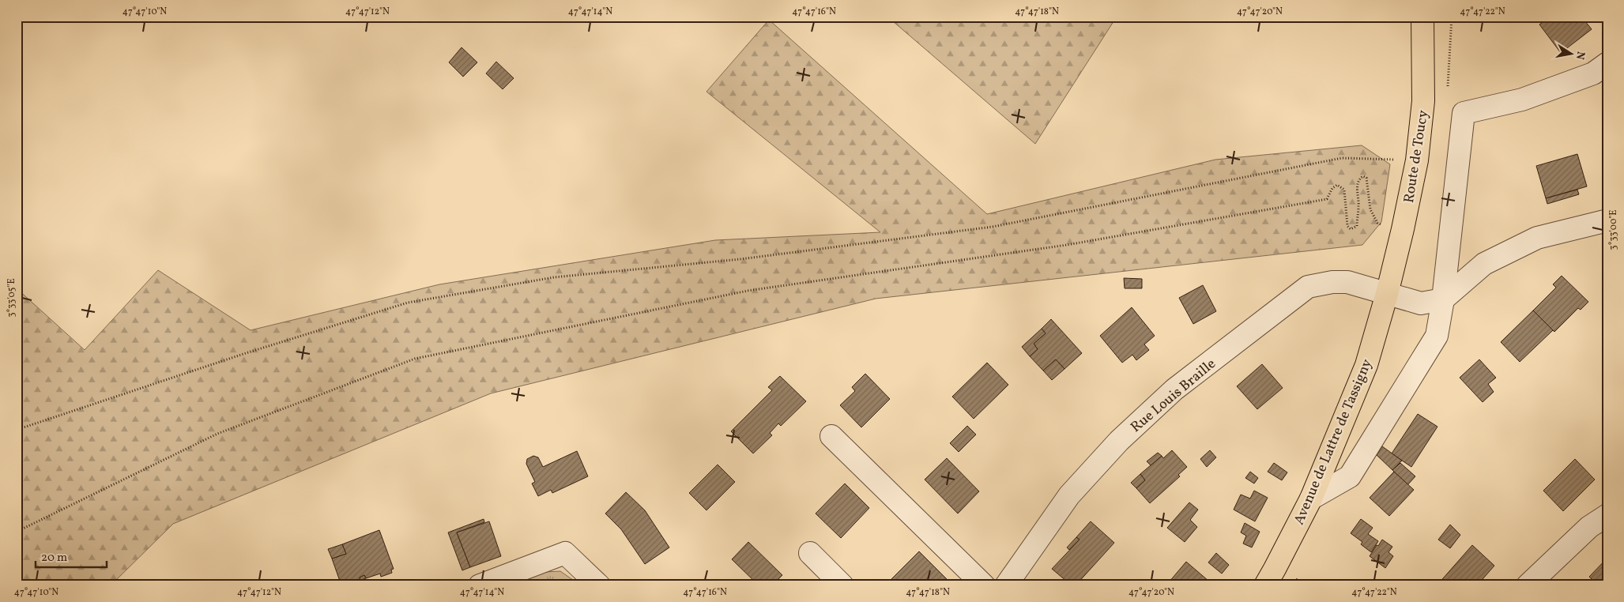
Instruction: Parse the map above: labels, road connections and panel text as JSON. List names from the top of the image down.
{
  "streets": {
    "main road": ["Route de Toucy", "Avenue de Lattre de Tassigny"],
    "street": ["Rue Louis Braille"]
  },
  "crossings": [
    ["Route de Toucy", "Rue Louis Braille"],
    ["Route de Toucy", "Avenue de Lattre de Tassigny"],
    ["Rue Louis Braille", "Avenue de Lattre de Tassigny"]
  ],
  "scale_bar": "20 m",
  "north": "right",
  "coordinates": [
    "47°47'10\"N",
    "47°47'12\"N",
    "47°47'14\"N",
    "47°47'16\"N",
    "47°47'18\"N",
    "47°47'20\"N",
    "47°47'22\"N",
    "3°33'00\"E",
    "3°33'05\"E"
  ]
}
